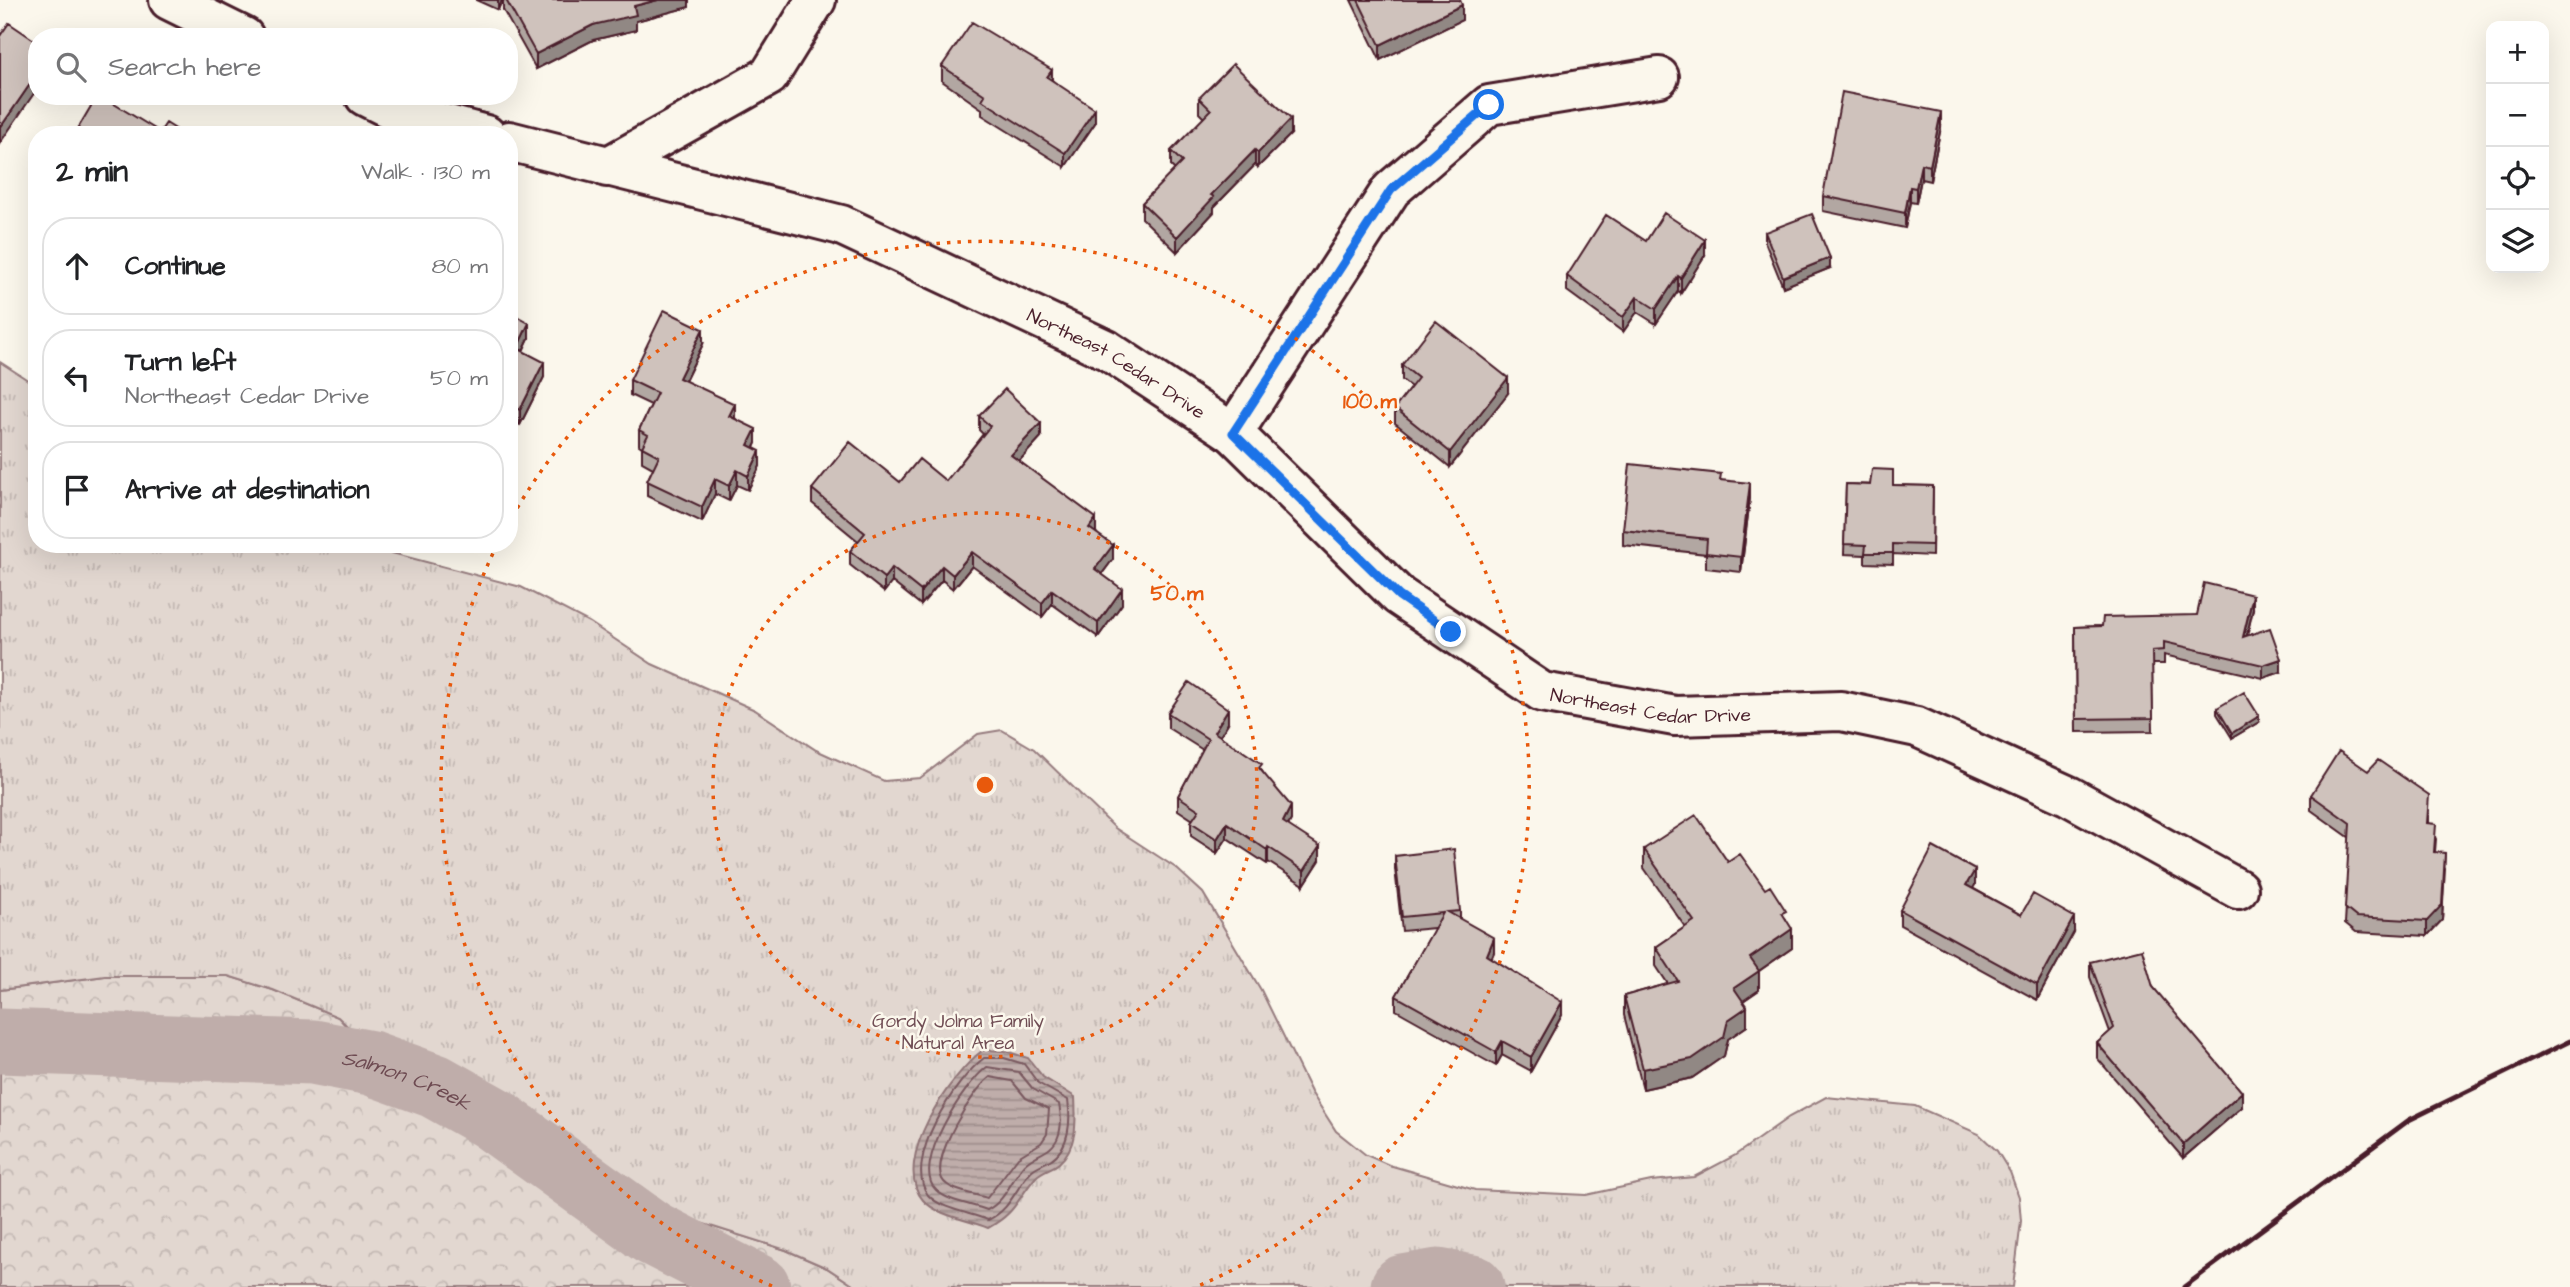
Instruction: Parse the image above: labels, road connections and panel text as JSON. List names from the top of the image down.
{
  "streets": {
    "street": ["Northeast Cedar Drive"]
  },
  "water": ["Salmon Creek"],
  "parks": ["Gordy Jolma Family Natural Area"],
  "page": {
    "map_buttons": ["+", "−"],
    "search": "Search here",
    "heading": ["2 min", "Walk · 130 m"],
    "list": [
      ["Continue", "80 m"],
      ["Turn left", "Northeast Cedar Drive", "50 m"],
      "Arrive at destination"
    ]
  },
  "rings": ["100 m", "50 m"]
}
